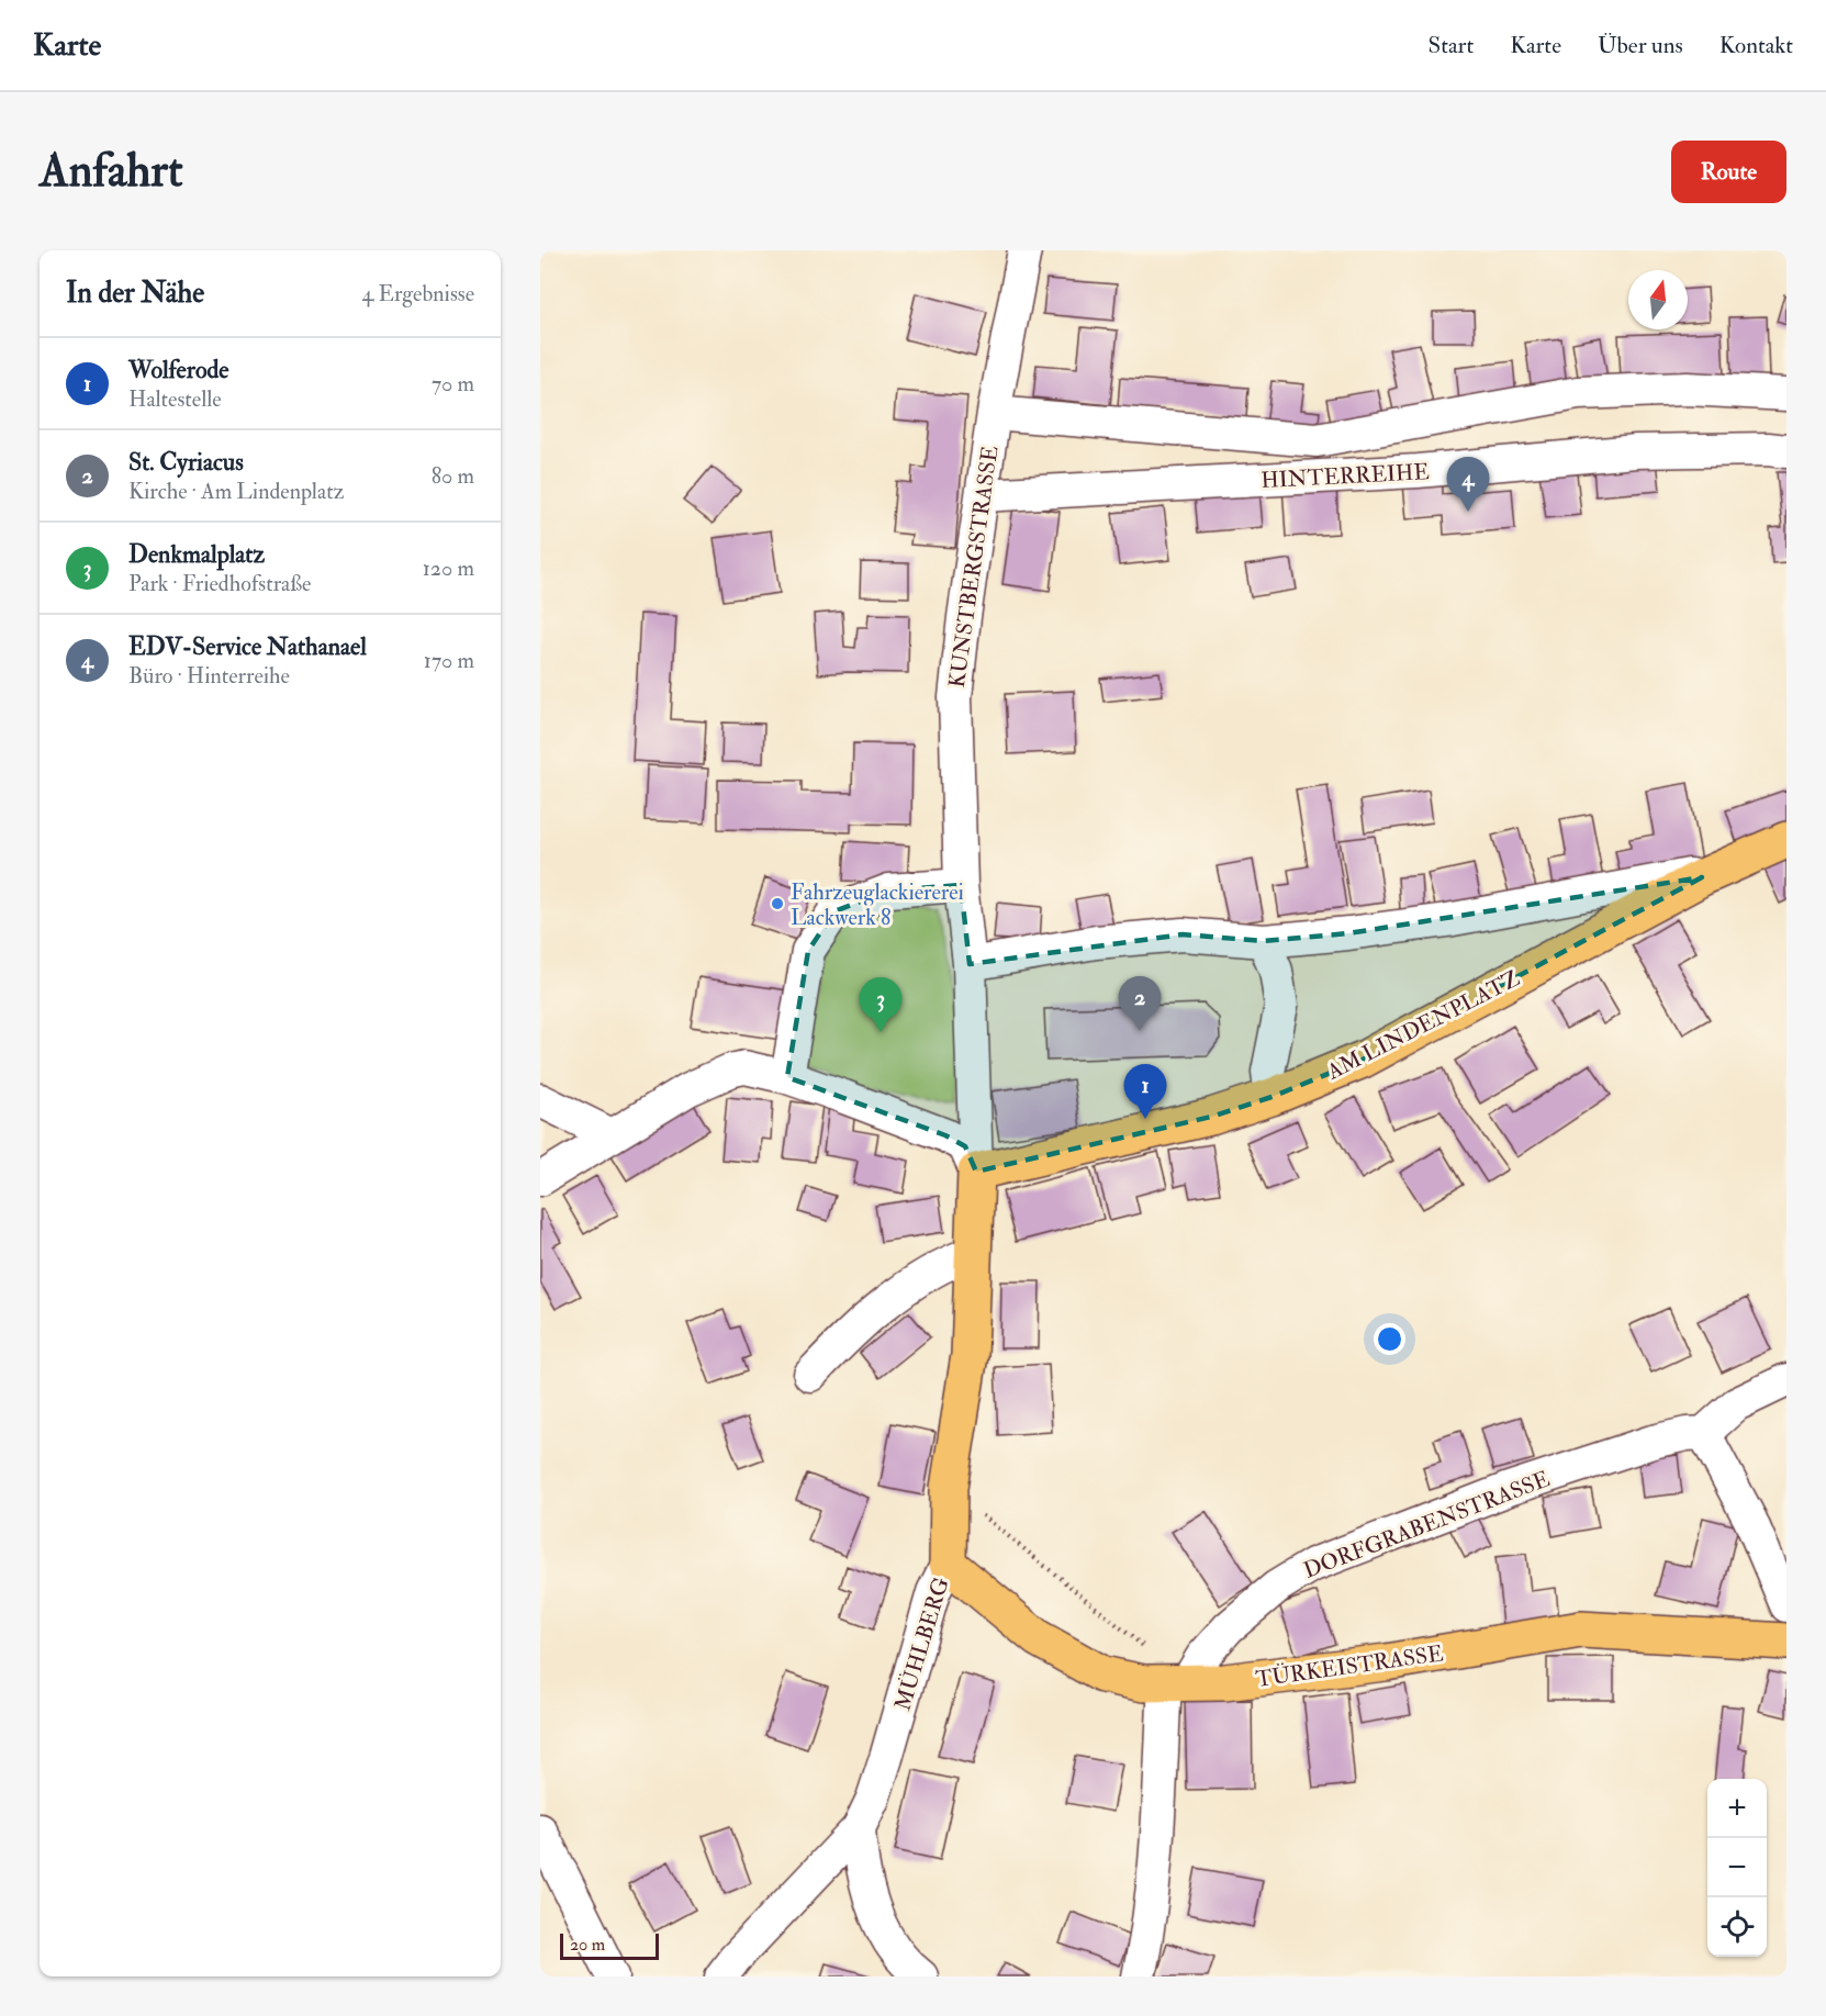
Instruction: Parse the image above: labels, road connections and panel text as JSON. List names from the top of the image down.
{
  "streets": {
    "main road": ["AM LINDENPLATZ", "MÜHLBERG", "TÜRKEISTRASSE"],
    "street": ["HINTERREIHE", "KUNSTBERGSTRASSE", "DORFGRABENSTRASSE"]
  },
  "crossings": [
    ["HINTERREIHE", "KUNSTBERGSTRASSE"],
    ["KUNSTBERGSTRASSE", "AM LINDENPLATZ"],
    ["KUNSTBERGSTRASSE", "MÜHLBERG"],
    ["AM LINDENPLATZ", "MÜHLBERG"],
    ["DORFGRABENSTRASSE", "TÜRKEISTRASSE"],
    ["MÜHLBERG", "TÜRKEISTRASSE"]
  ],
  "places": ["Fahrzeuglackiererei Lackwerk 8"],
  "scale_bar": "20 m",
  "north": "top",
  "page": {
    "header": "Karte",
    "nav": [
      "Start",
      "Karte",
      "Über uns",
      "Kontakt"
    ],
    "buttons": "Route",
    "title": "Anfahrt",
    "heading": ["In der Nähe", "4 Ergebnisse"],
    "list": [
      {
        "mark": "1",
        "name": "Wolferode",
        "note": "Haltestelle",
        "value": "70 m"
      },
      {
        "mark": "2",
        "name": "St. Cyriacus",
        "note": "Kirche · Am Lindenplatz",
        "value": "80 m"
      },
      {
        "mark": "3",
        "name": "Denkmalplatz",
        "note": "Park · Friedhofstraße",
        "value": "120 m"
      },
      {
        "mark": "4",
        "name": "EDV-Service Nathanael",
        "note": "Büro · Hinterreihe",
        "value": "170 m"
      }
    ],
    "pins": [
      "4",
      "2",
      "3",
      "1"
    ],
    "map_buttons": ["+", "−"],
    "scale": "20 m"
  }
}
